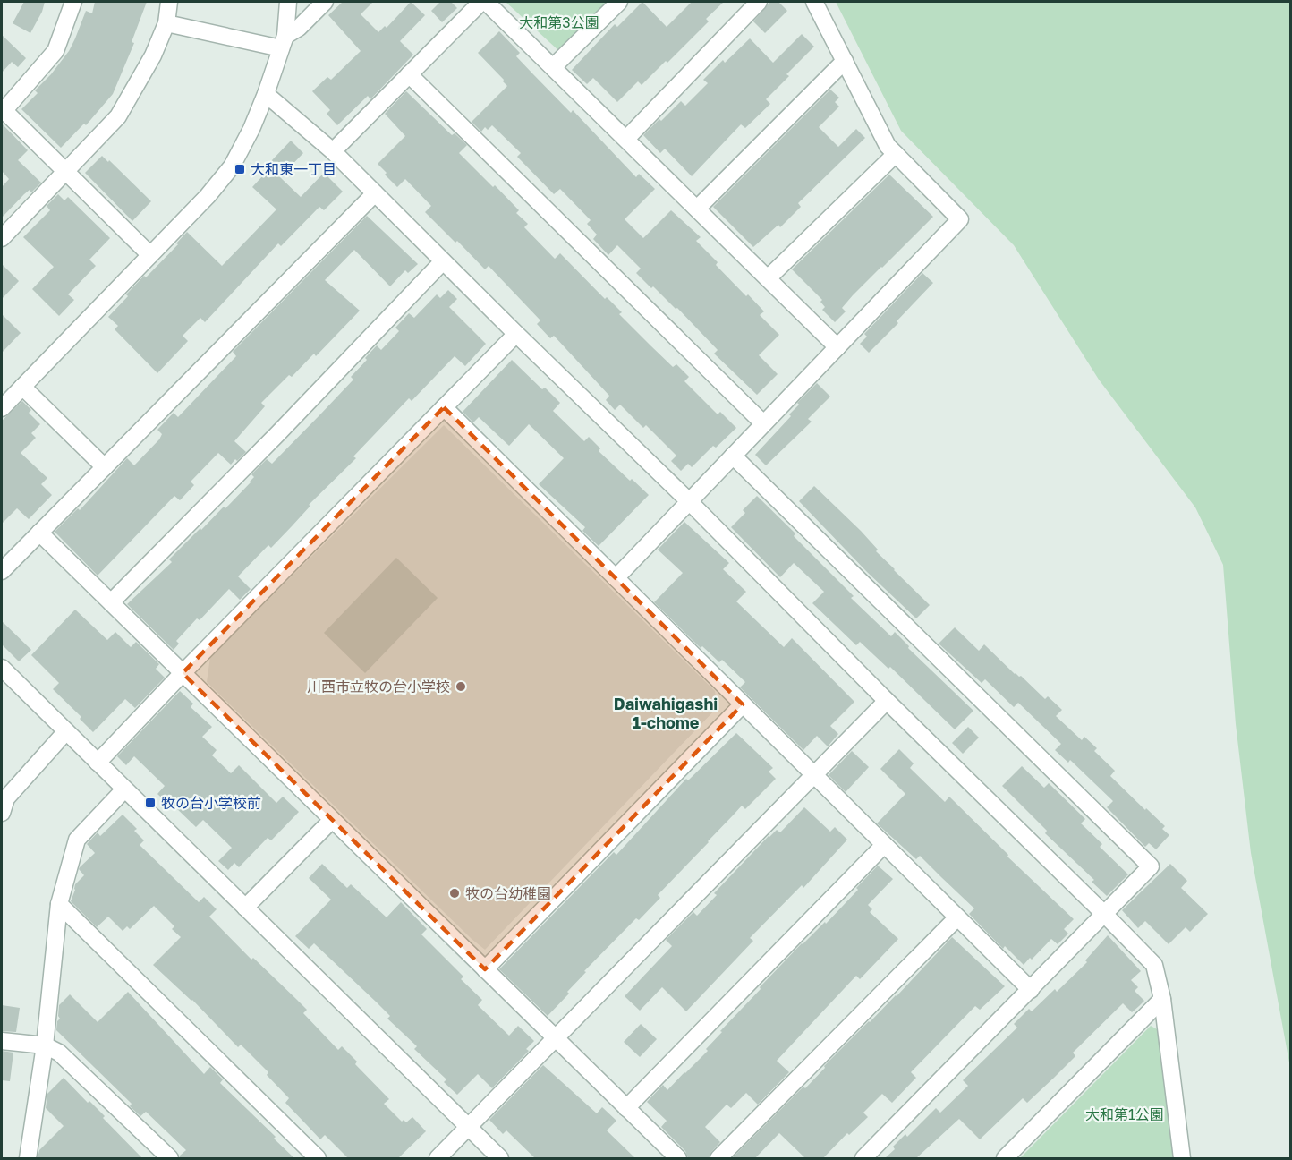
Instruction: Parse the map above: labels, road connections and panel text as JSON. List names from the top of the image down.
{
  "districts": ["Daiwahigashi 1-chome"],
  "parks": ["大和第3公園", "大和第1公園"],
  "places": {
    "transit": ["大和東一丁目", "牧の台小学校前"],
    "other": ["川西市立牧の台小学校", "牧の台幼稚園"]
  }
}
